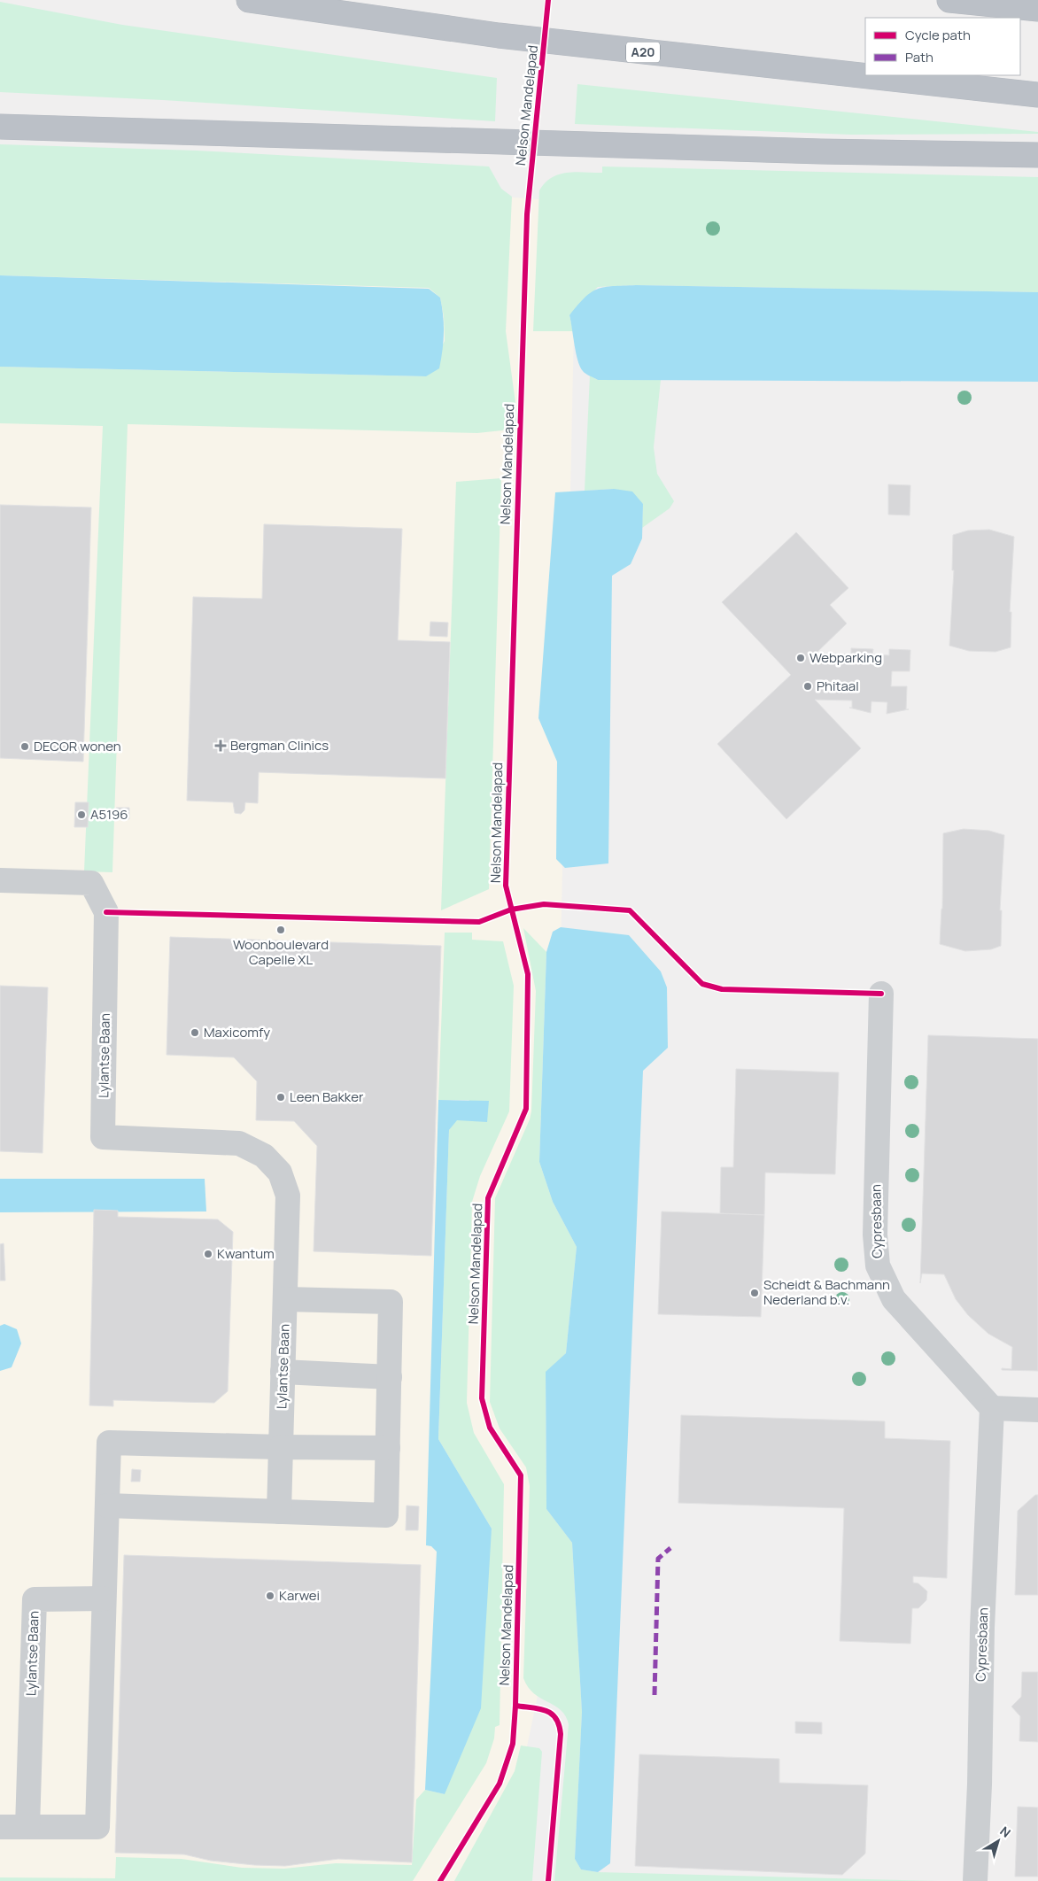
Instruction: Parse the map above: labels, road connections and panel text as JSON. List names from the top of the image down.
{
  "streets": {
    "highway": ["A20"],
    "street": ["Lylantse Baan", "Cypresbaan"],
    "cycle path": ["Nelson Mandelapad"]
  },
  "places": {
    "other": [
      "Webparking",
      "Phitaal",
      "DECOR wonen",
      "A5196",
      "Woonboulevard Capelle XL",
      "Maxicomfy",
      "Leen Bakker",
      "Kwantum",
      "Scheidt & Bachmann Nederland b.v.",
      "Karwei"
    ],
    "health": ["Bergman Clinics"]
  },
  "legend": ["Cycle path", "Path"],
  "north": "top right"
}
